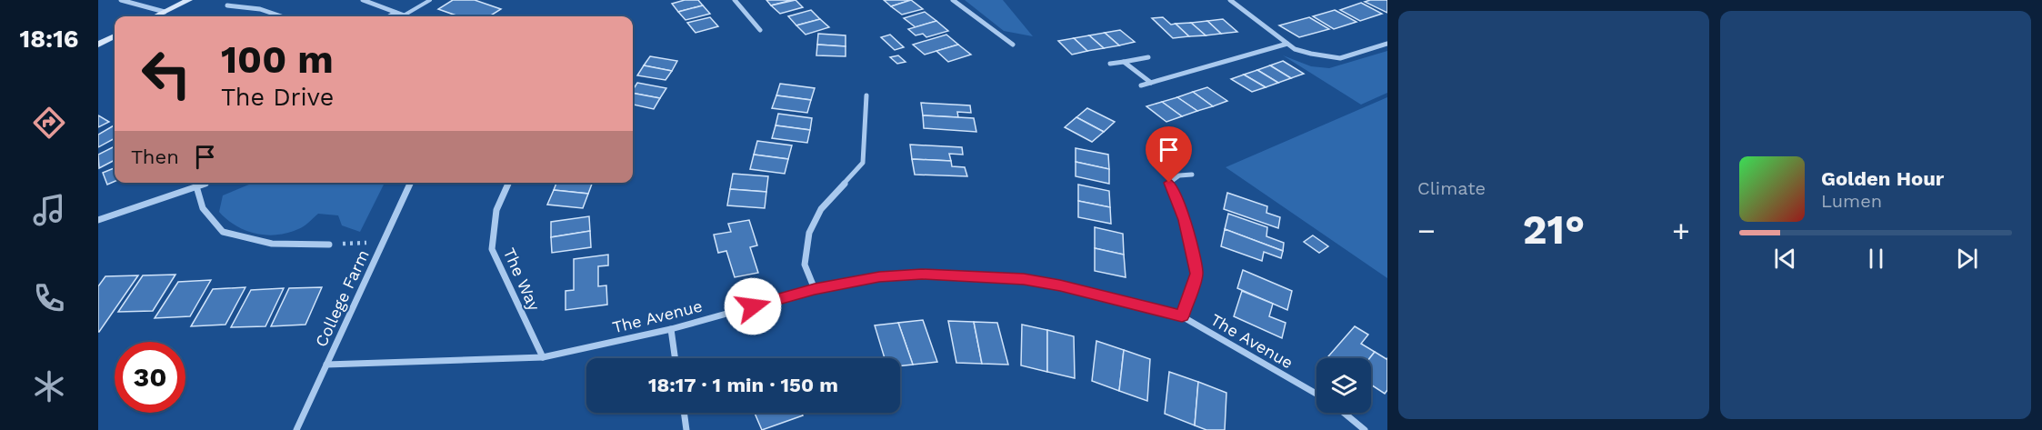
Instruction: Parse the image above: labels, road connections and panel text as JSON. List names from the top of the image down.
{
  "streets": {
    "street": ["The Way", "College Farm", "The Avenue"]
  },
  "crossings": [
    ["The Way", "The Avenue"],
    ["College Farm", "The Avenue"]
  ],
  "page": {
    "tabs": "18:16",
    "tile": "Climate",
    "turn": ["100 m", "The Drive"],
    "then": "Then",
    "song": ["Golden Hour", "Lumen"],
    "heat": ["−", "21°", "+"],
    "limit": "30",
    "trip": "18:17 · 1 min · 150 m"
  }
}
